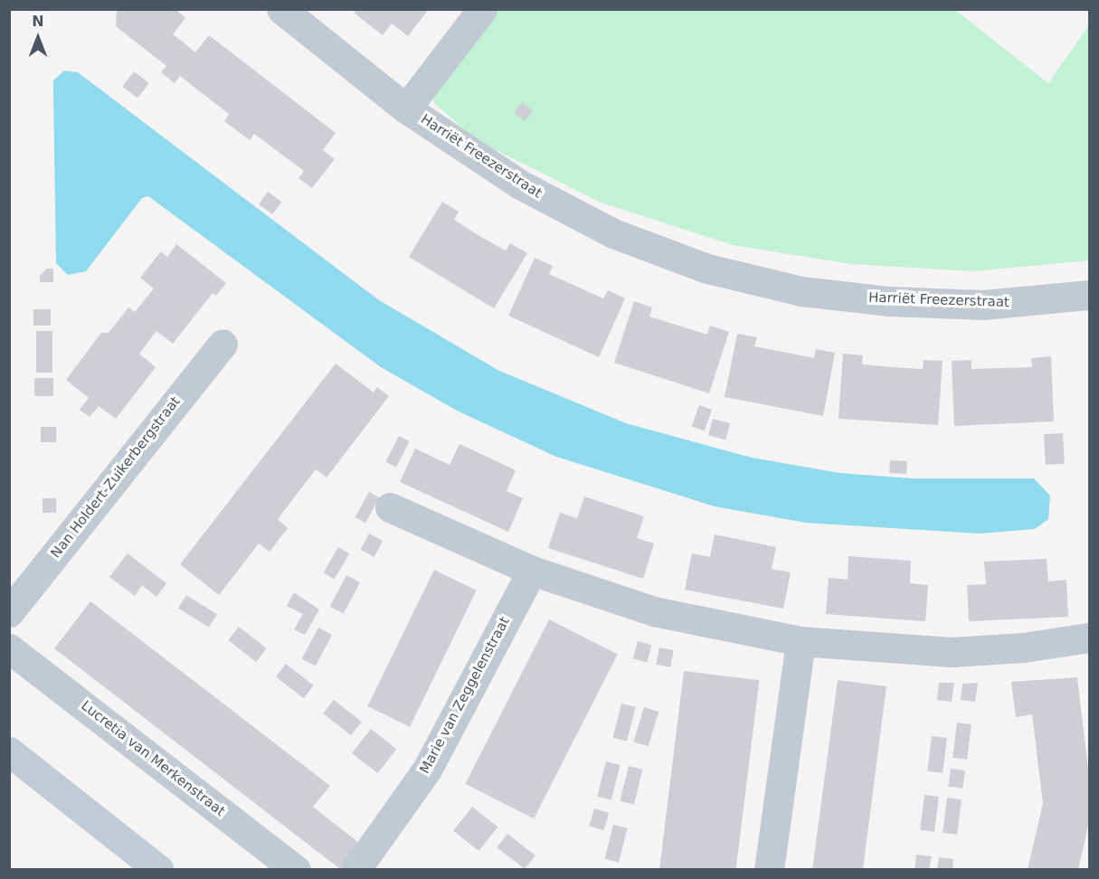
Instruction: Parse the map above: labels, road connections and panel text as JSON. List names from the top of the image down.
{
  "streets": {
    "street": [
      "Harriët Freezerstraat",
      "Nan Holdert-Zuikerbergstraat",
      "Marie van Zeggelenstraat",
      "Lucretia van Merkenstraat"
    ]
  },
  "north": "top"
}
